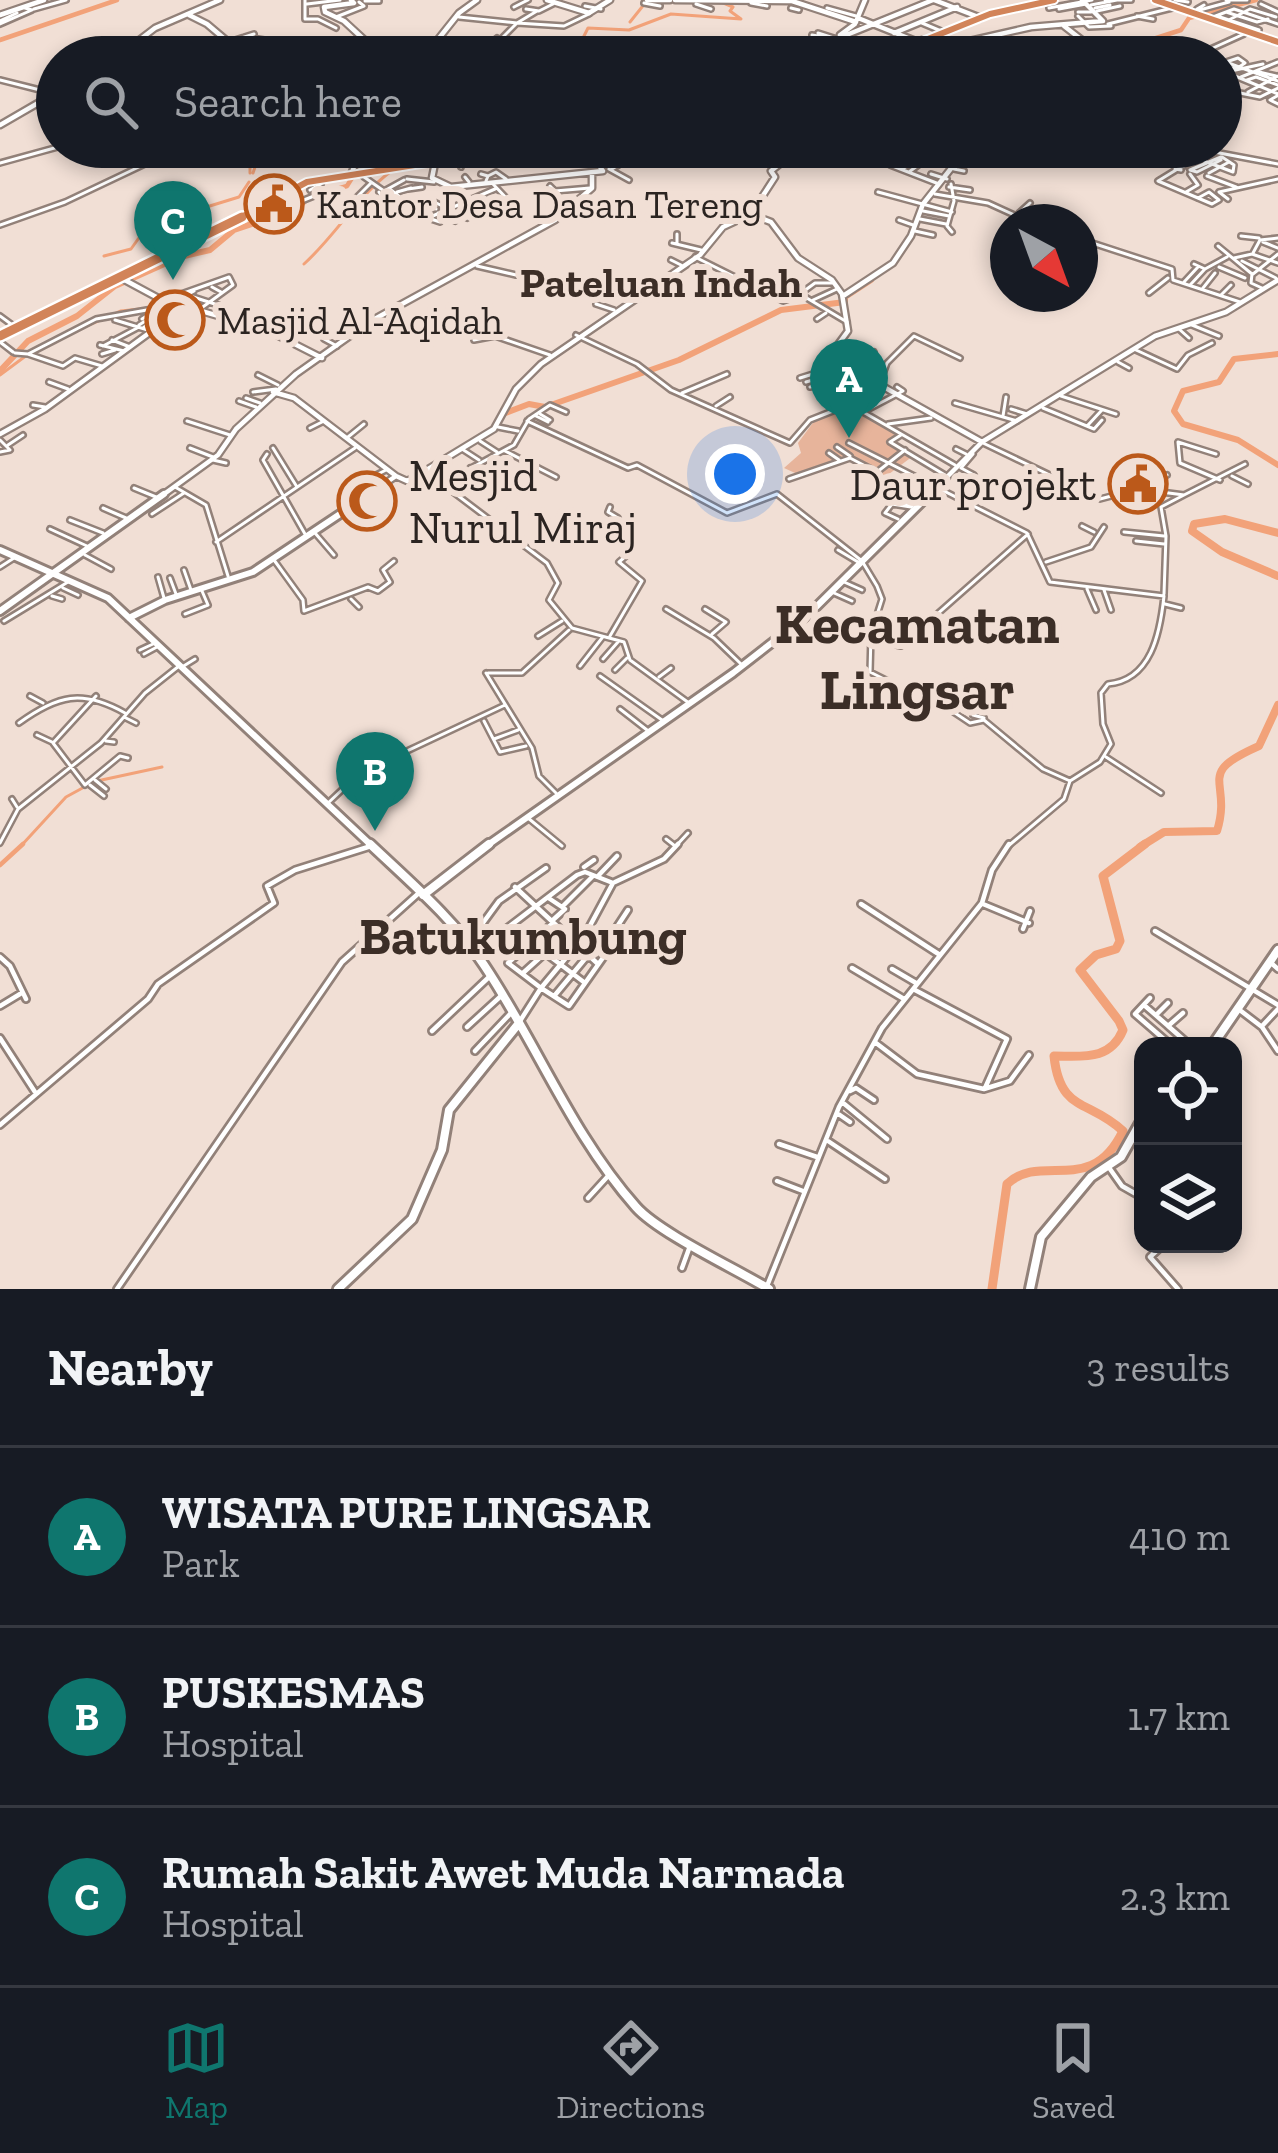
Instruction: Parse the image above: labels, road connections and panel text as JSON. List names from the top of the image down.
{
  "districts": ["Pateluan Indah", "Kecamatan Lingsar", "Batukumbung"],
  "places": {
    "public building": ["Kantor Desa Dasan Tereng", "Daur projekt"],
    "mosque": ["Masjid Al-Aqidah", "Mesjid Nurul Miraj"]
  },
  "north": "bottom right",
  "page": {
    "search": "Search here",
    "pins": ["C", "A", "B"],
    "heading": ["Nearby", "3 results"],
    "list": [
      {
        "mark": "A",
        "name": "WISATA PURE LINGSAR",
        "note": "Park",
        "value": "410 m"
      },
      {
        "mark": "B",
        "name": "PUSKESMAS",
        "note": "Hospital",
        "value": "1.7 km"
      },
      {
        "mark": "C",
        "name": "Rumah Sakit Awet Muda Narmada",
        "note": "Hospital",
        "value": "2.3 km"
      }
    ],
    "nav": ["Map", "Directions", "Saved"]
  }
}
